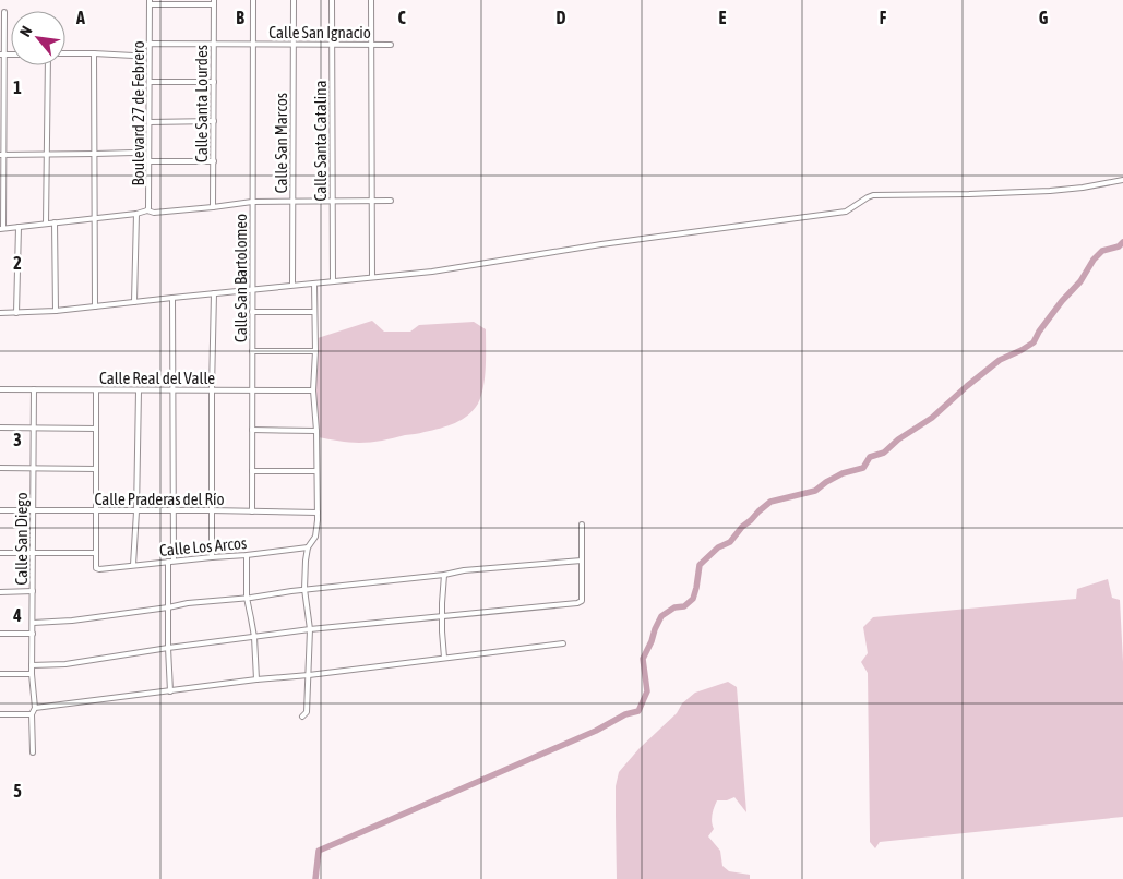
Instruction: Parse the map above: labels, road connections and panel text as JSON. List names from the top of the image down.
{
  "streets": {
    "street": [
      "Calle San Ignacio",
      "Calle Santa Lourdes",
      "Boulevard 27 de Febrero",
      "Calle Santa Catalina",
      "Calle San Marcos",
      "Calle San Bartolomeo",
      "Calle Real del Valle",
      "Calle Praderas del Río",
      "Calle San Diego",
      "Calle Los Arcos"
    ]
  },
  "crossings": [
    ["Calle San Ignacio", "Calle Santa Lourdes"],
    ["Calle San Ignacio", "Boulevard 27 de Febrero"],
    ["Calle San Ignacio", "Calle Santa Catalina"],
    ["Calle San Ignacio", "Calle San Marcos"],
    ["Calle San Ignacio", "Calle San Bartolomeo"],
    ["Calle San Bartolomeo", "Calle Real del Valle"],
    ["Calle San Bartolomeo", "Calle Praderas del Río"],
    ["Calle Real del Valle", "Calle San Diego"],
    ["Calle Praderas del Río", "Calle San Diego"]
  ],
  "north": "top left",
  "grid": {
    "columns": [
      "A",
      "B",
      "C",
      "D",
      "E",
      "F",
      "G"
    ],
    "rows": [
      "1",
      "2",
      "3",
      "4",
      "5"
    ]
  }
}
